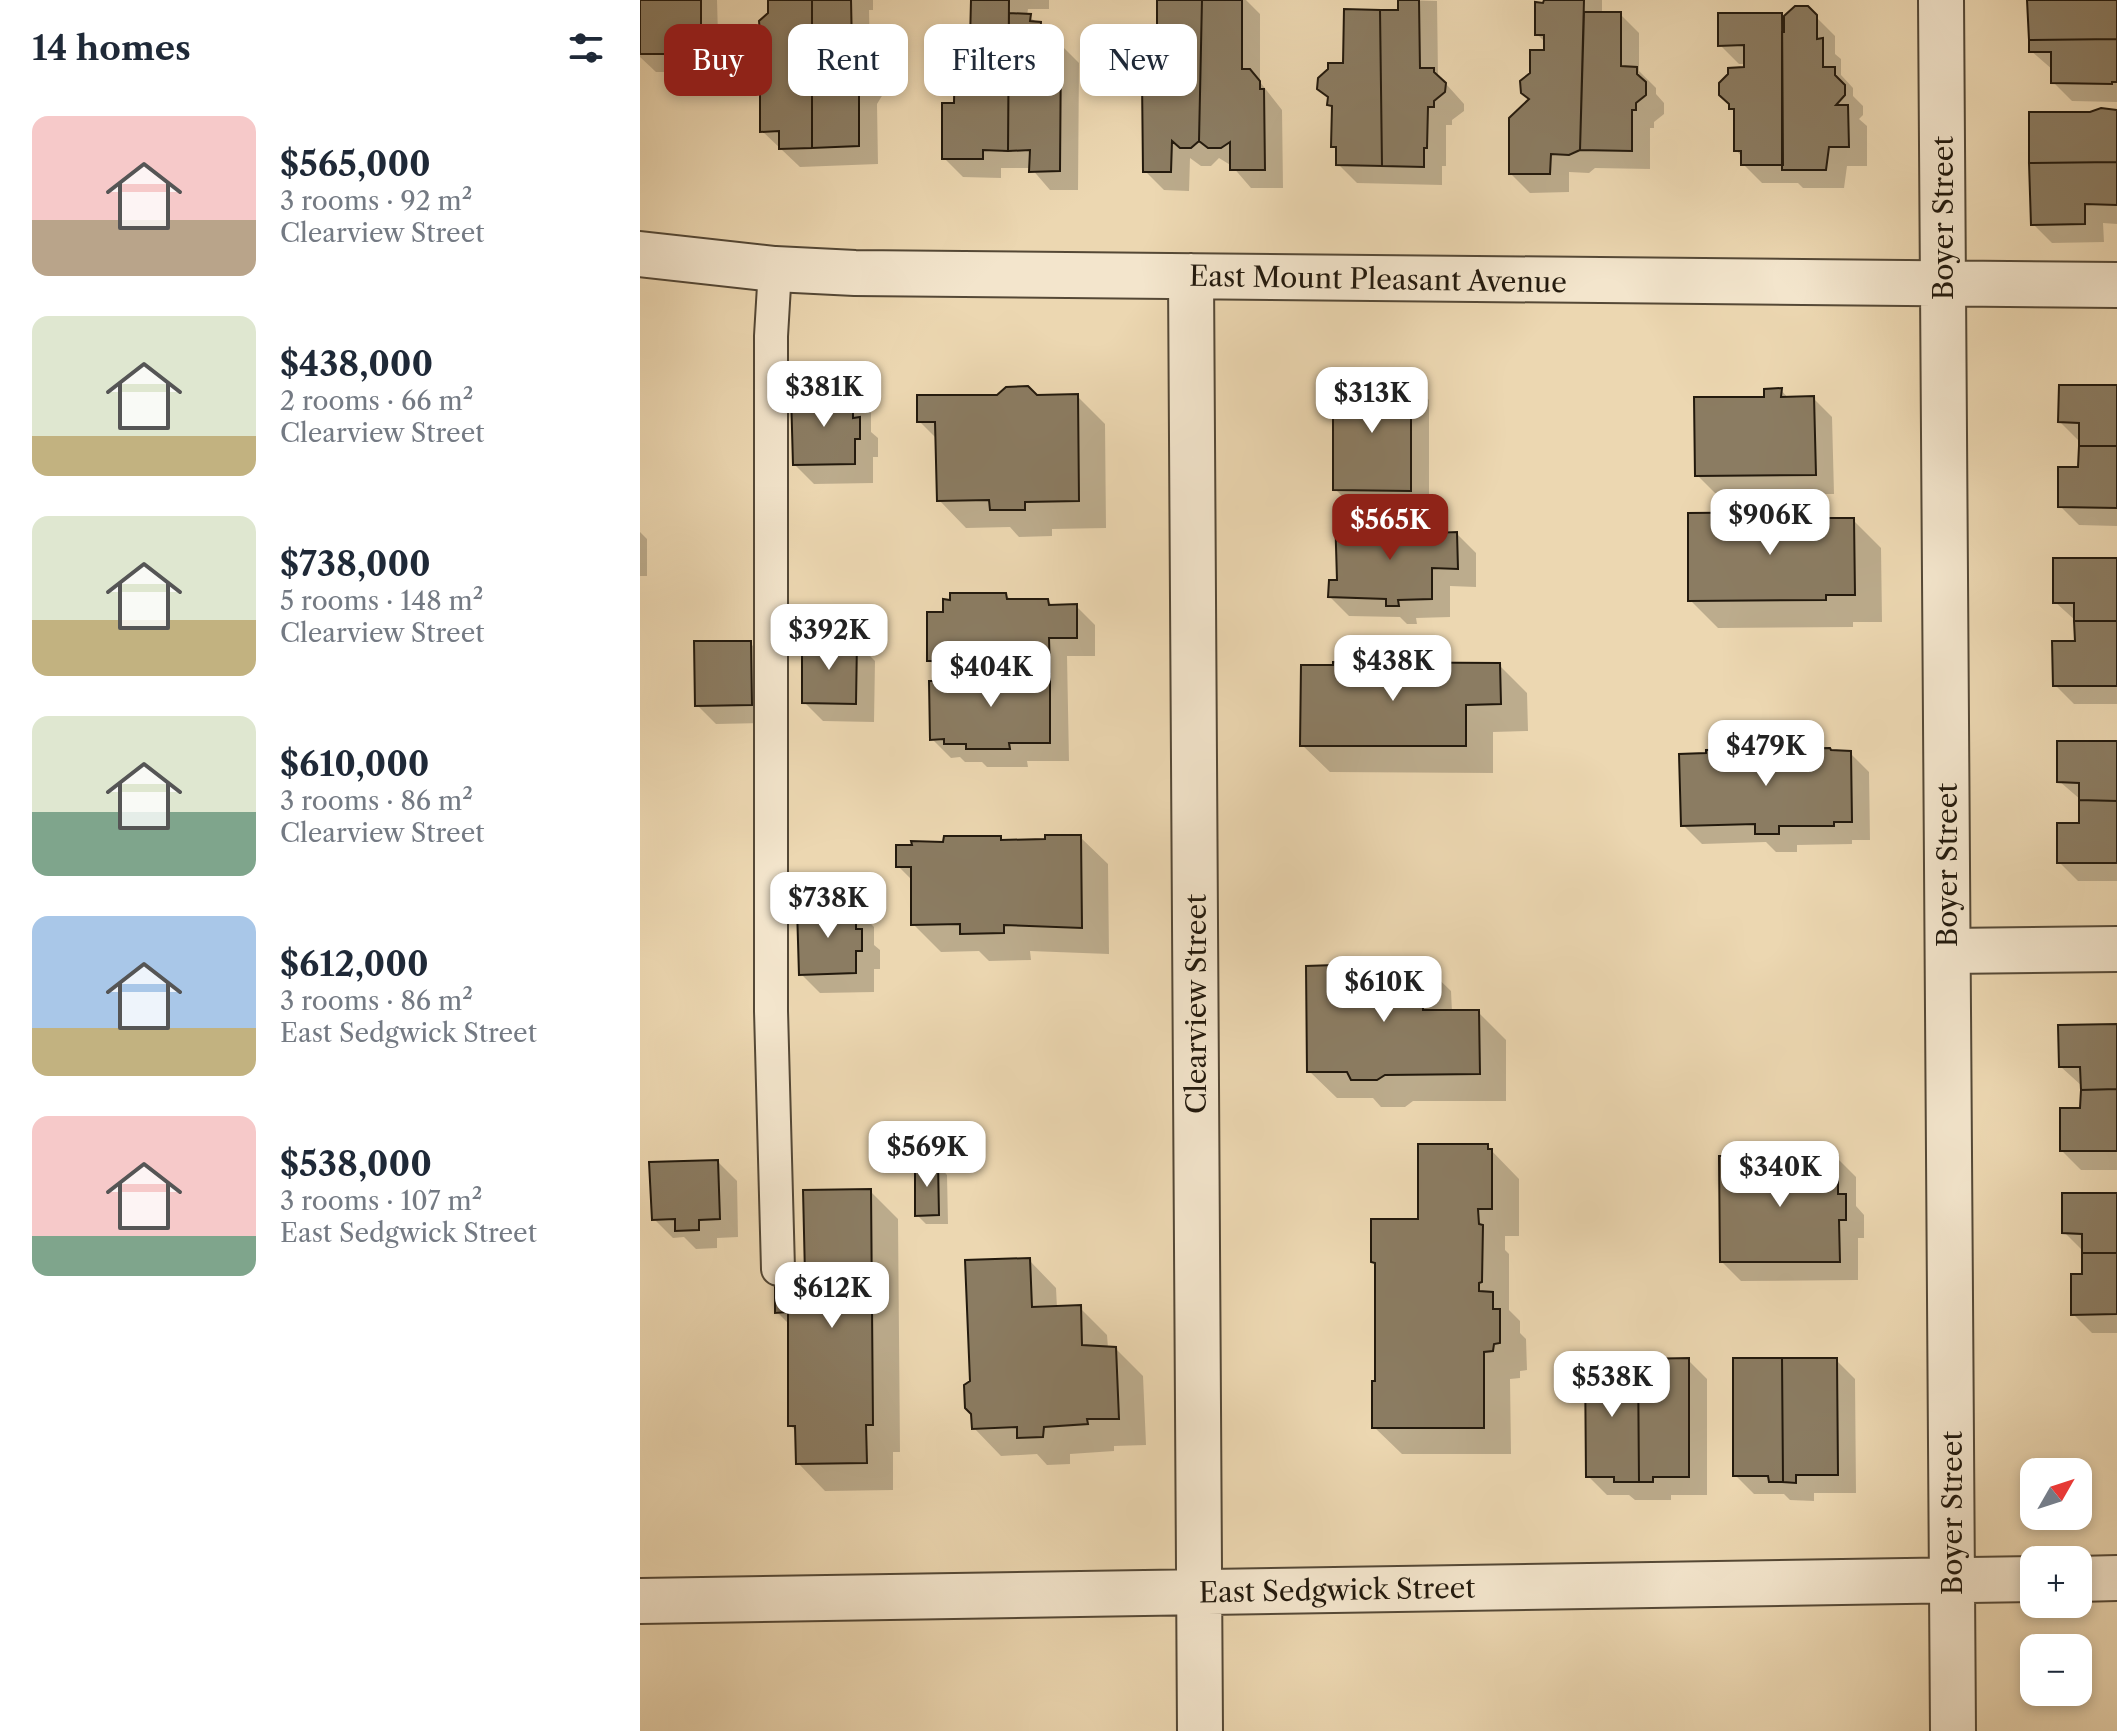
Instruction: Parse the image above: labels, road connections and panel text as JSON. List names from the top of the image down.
{
  "streets": {
    "street": [
      "Boyer Street",
      "East Mount Pleasant Avenue",
      "Clearview Street",
      "East Sedgwick Street"
    ]
  },
  "crossings": [
    ["Boyer Street", "East Mount Pleasant Avenue"],
    ["Boyer Street", "East Sedgwick Street"],
    ["East Mount Pleasant Avenue", "Clearview Street"],
    ["Clearview Street", "East Sedgwick Street"]
  ],
  "north": "top right",
  "page": {
    "heading": "14 homes",
    "chip": [
      "Buy",
      "Rent",
      "Filters",
      "New"
    ],
    "list": [
      {
        "name": "$565,000",
        "note": "3 rooms · 92 m² · Clearview Street"
      },
      {
        "name": "$438,000",
        "note": "2 rooms · 66 m² · Clearview Street"
      },
      {
        "name": "$738,000",
        "note": "5 rooms · 148 m² · Clearview Street"
      },
      {
        "name": "$610,000",
        "note": "3 rooms · 86 m² · Clearview Street"
      },
      {
        "name": "$612,000",
        "note": "3 rooms · 86 m² · East Sedgwick Street"
      },
      {
        "name": "$538,000",
        "note": "3 rooms · 107 m² · East Sedgwick Street"
      }
    ],
    "price": [
      "$381K",
      "$313K",
      "$906K",
      "$565K",
      "$392K",
      "$438K",
      "$404K",
      "$479K",
      "$738K",
      "$610K",
      "$569K",
      "$340K",
      "$612K",
      "$538K"
    ],
    "map_buttons": ["+", "−"]
  }
}
